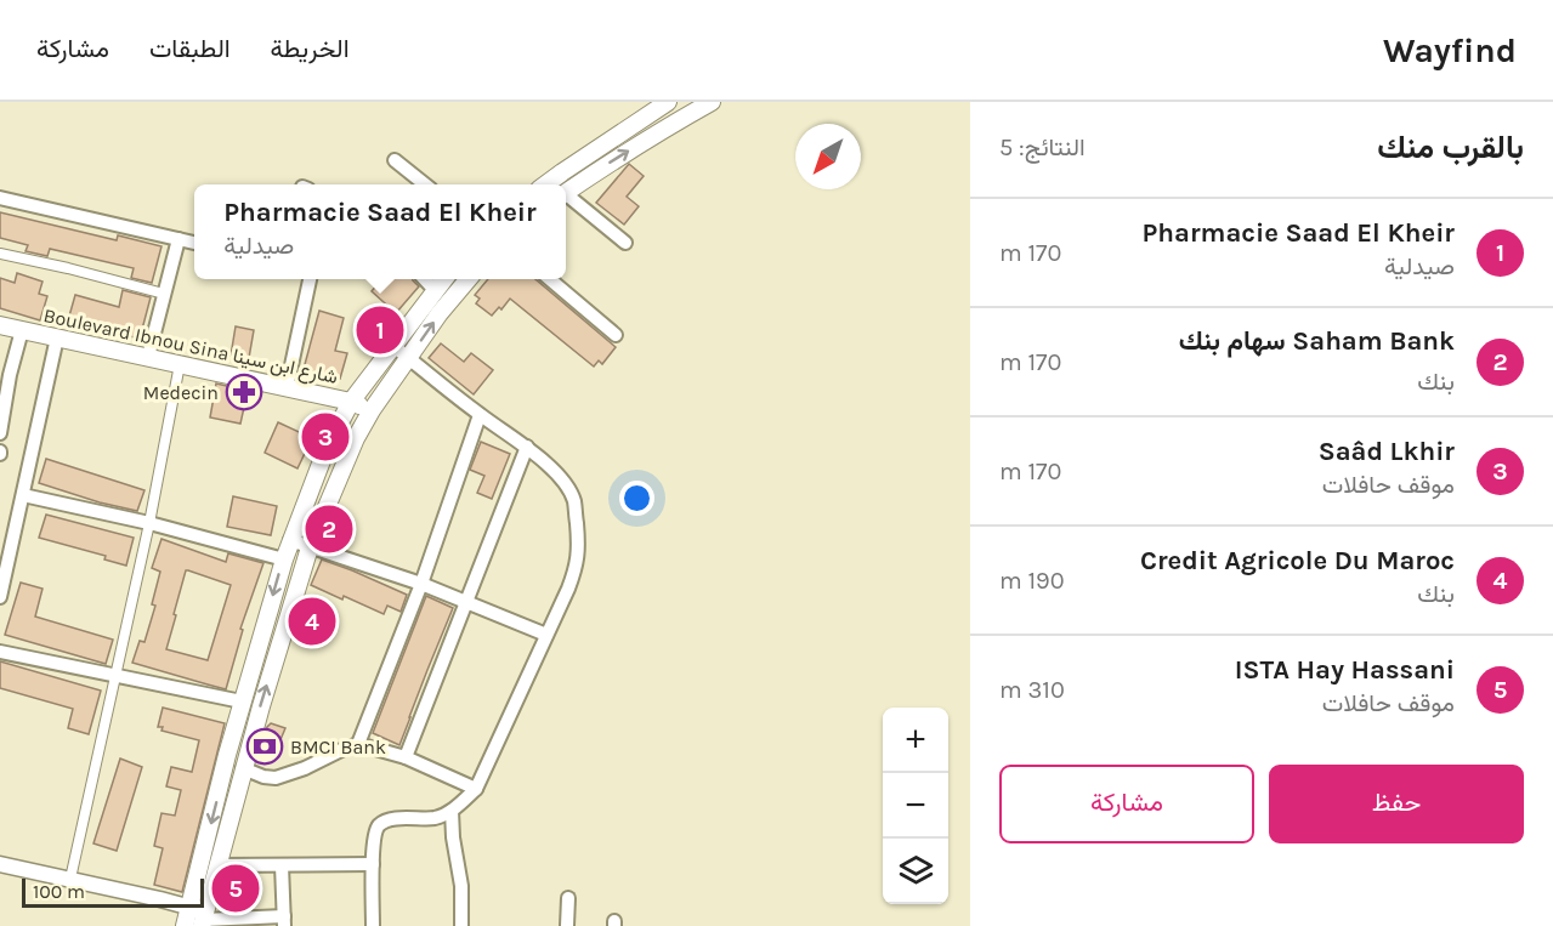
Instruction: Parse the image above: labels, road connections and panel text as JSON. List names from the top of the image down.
{
  "streets": {
    "main road": ["Boulevard Ibnou Sina شارع ابن سينا"]
  },
  "places": {
    "pharmacy": ["Medecin"],
    "bank": ["BMCI Bank"]
  },
  "scale_bar": "100 m",
  "north": "bottom left",
  "page": {
    "header": "Wayfind",
    "nav": ["الخريطة", "الطبقات", "مشاركة"],
    "heading": ["بالقرب منك", "النتائج: 5"],
    "popup": ["Pharmacie Saad El Kheir", "صيدلية"],
    "list": [
      {
        "mark": "1",
        "name": "Pharmacie Saad El Kheir",
        "note": "صيدلية",
        "value": "170 m"
      },
      {
        "mark": "2",
        "name": "Saham Bank سهام بنك",
        "note": "بنك",
        "value": "170 m"
      },
      {
        "mark": "3",
        "name": "Saâd Lkhir",
        "note": "موقف حافلات",
        "value": "170 m"
      },
      {
        "mark": "4",
        "name": "Credit Agricole Du Maroc",
        "note": "بنك",
        "value": "190 m"
      },
      {
        "mark": "5",
        "name": "ISTA Hay Hassani",
        "note": "موقف حافلات",
        "value": "310 m"
      }
    ],
    "pins": [
      "1",
      "3",
      "2",
      "4",
      "5"
    ],
    "map_buttons": ["+", "−"],
    "buttons": ["حفظ", "مشاركة"],
    "scale": "100 m"
  }
}
